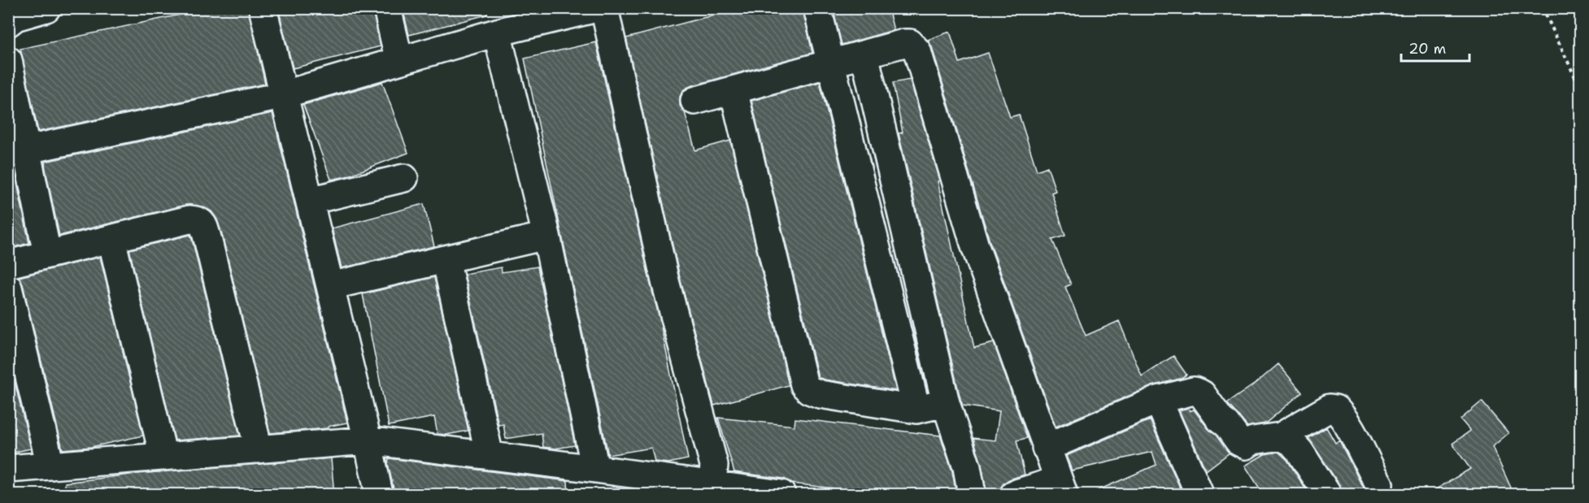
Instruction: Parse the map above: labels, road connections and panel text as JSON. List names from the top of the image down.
{
  "scale_bar": "20 m"
}
